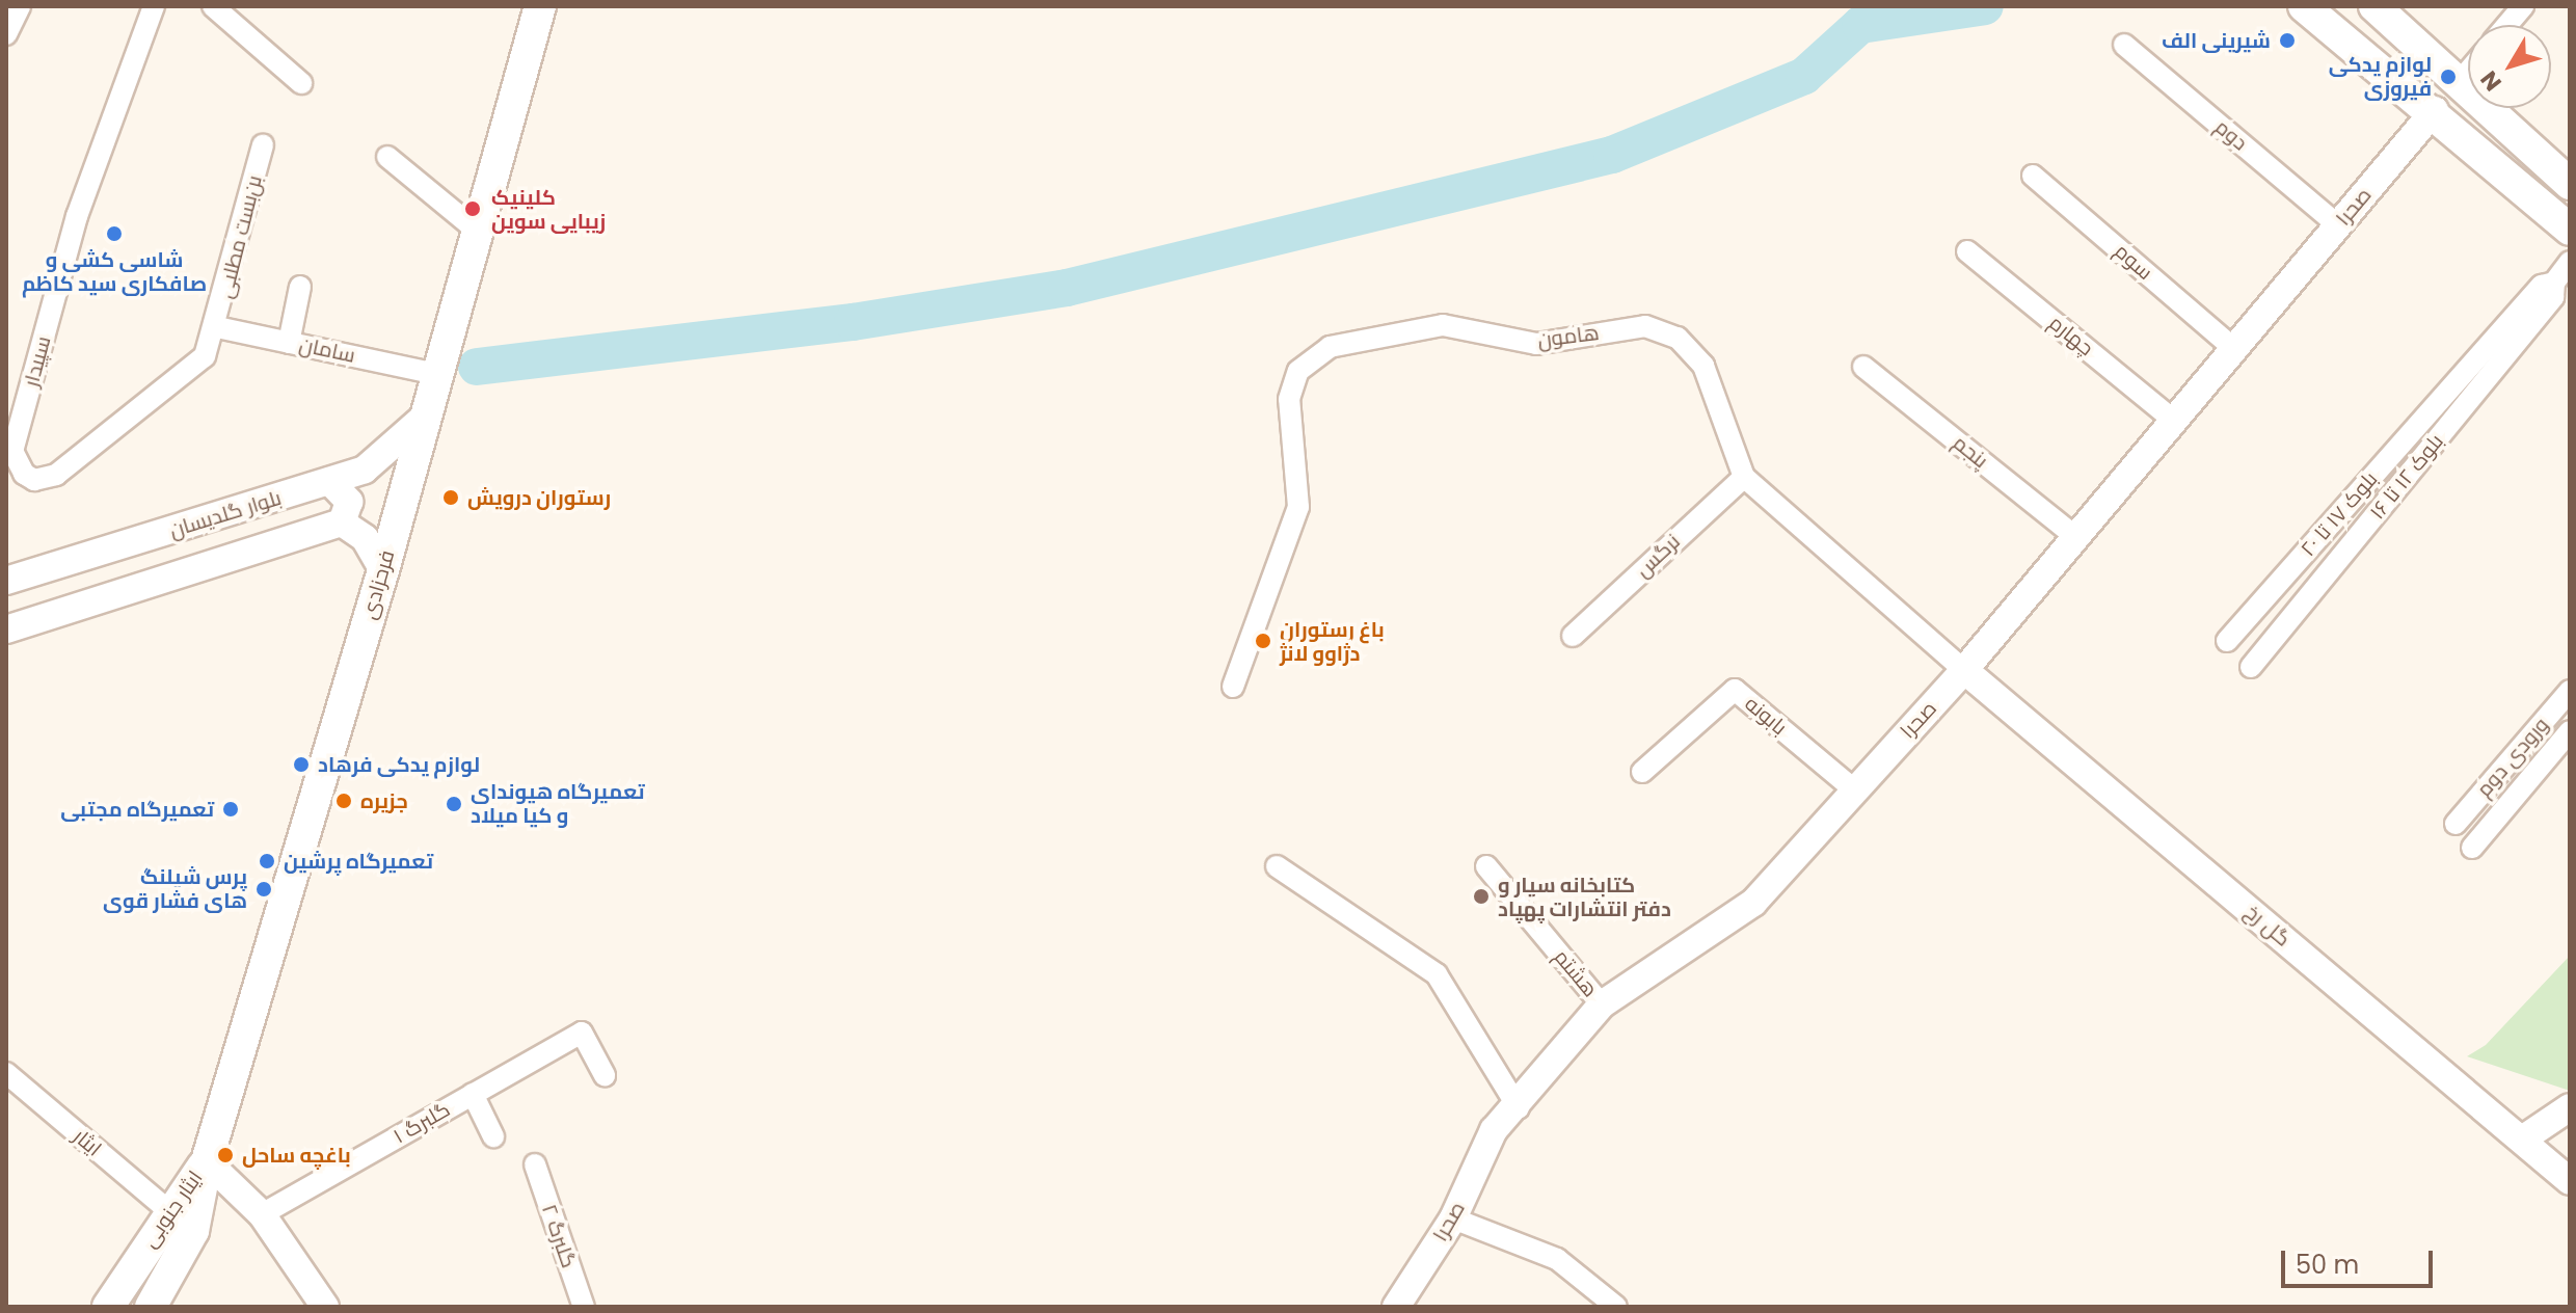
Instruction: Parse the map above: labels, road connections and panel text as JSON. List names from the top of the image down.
{
  "streets": {
    "main road": ["فرحزادی", "ایثار جنوبی"],
    "street": [
      "دوم",
      "صحرا",
      "بن‌بست مطلبی",
      "سوم",
      "چهارم",
      "هامون",
      "سامان",
      "سپیدار",
      "پنجم",
      "بلوک ۱۲ تا ۱۶",
      "بلوار گلدیسان",
      "بلوک ۱۷ تا ۲۰",
      "نرگس",
      "بابونه",
      "ورودی دوم",
      "گل رخ",
      "هشتم",
      "گلبرگ ۱",
      "ایثار",
      "گلبرگ ۲"
    ]
  },
  "crossings": [
    ["دوم", "صحرا"],
    ["صحرا", "سوم"],
    ["صحرا", "چهارم"],
    ["صحرا", "هامون"],
    ["صحرا", "پنجم"],
    ["صحرا", "بابونه"],
    ["صحرا", "گل رخ"],
    ["صحرا", "هشتم"],
    ["بن‌بست مطلبی", "سامان"],
    ["بن‌بست مطلبی", "سپیدار"],
    ["هامون", "نرگس"],
    ["هامون", "گل رخ"],
    ["سامان", "سپیدار"],
    ["سامان", "فرحزادی"],
    ["بلوک ۱۲ تا ۱۶", "بلوک ۱۷ تا ۲۰"],
    ["بلوار گلدیسان", "فرحزادی"],
    ["فرحزادی", "ایثار جنوبی"],
    ["ایثار", "ایثار جنوبی"]
  ],
  "places": [
    "شیرینی الف",
    "لوازم یدکى فیروزى",
    "کلینیک زیبایی سوین",
    "شاسی کشی و صافکاری سید کاظم",
    "رستوران درویش",
    "باغ رستوران دژاوو لانژ",
    "لوازم یدکی فرهاد",
    "جزیره",
    "تعمیرگاه هیوندای و کیا میلاد",
    "تعمیرگاه مجتبی",
    "تعمیرگاه پرشین",
    "پرس شیلنگ های فشار قوی",
    "کتابخانه سیار و دفتر انتشارات پهپاد",
    "باغچه ساحل"
  ],
  "scale_bar": "50 m",
  "north": "bottom left"
}
